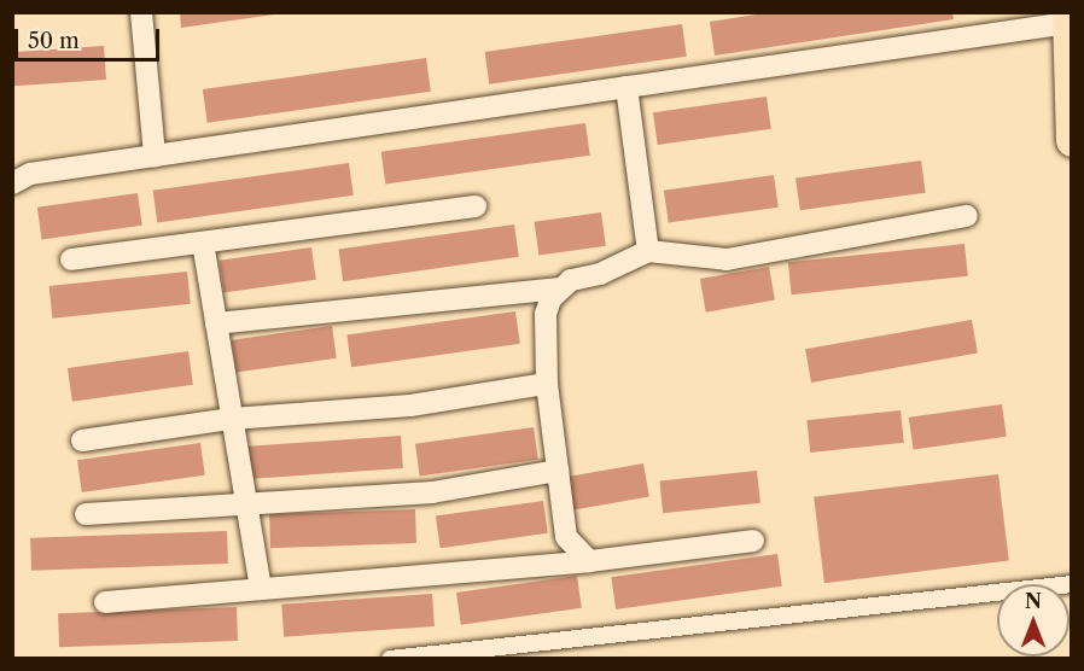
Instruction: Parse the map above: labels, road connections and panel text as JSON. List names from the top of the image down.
{
  "scale_bar": "50 m",
  "north": "top"
}
